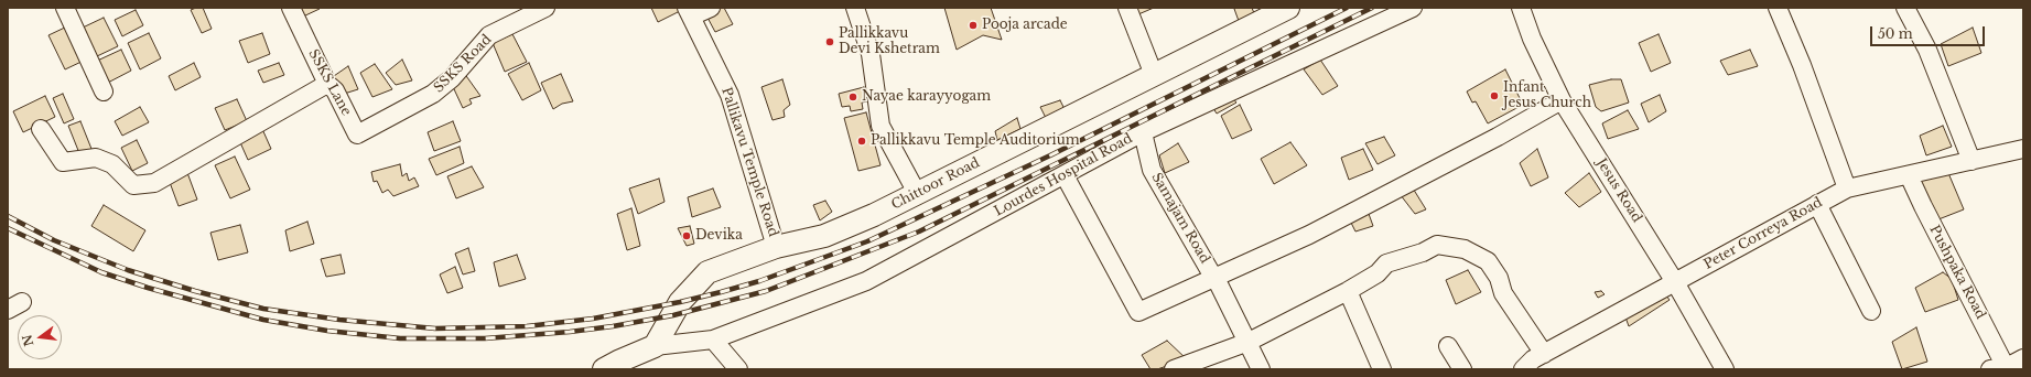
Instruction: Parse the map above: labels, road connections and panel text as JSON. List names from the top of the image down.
{
  "streets": {
    "main road": ["Chittoor Road"],
    "street": [
      "SSKS Road",
      "SSKS Lane",
      "Pallikavu Temple Road",
      "Lourdes Hospital Road",
      "Jesus Road",
      "Samajam Road",
      "Peter Correya Road",
      "Pushpaka Road"
    ]
  },
  "crossings": [
    ["SSKS Road", "SSKS Lane"],
    ["Pallikavu Temple Road", "Chittoor Road"],
    ["Lourdes Hospital Road", "Samajam Road"],
    ["Jesus Road", "Peter Correya Road"],
    ["Peter Correya Road", "Pushpaka Road"]
  ],
  "places": [
    "Pooja arcade",
    "Pallikkavu Devi Kshetram",
    "Infant Jesus Church",
    "Nayae karayyogam",
    "Pallikkavu Temple Auditorium",
    "Devika"
  ],
  "scale_bar": "50 m",
  "north": "left"
}
